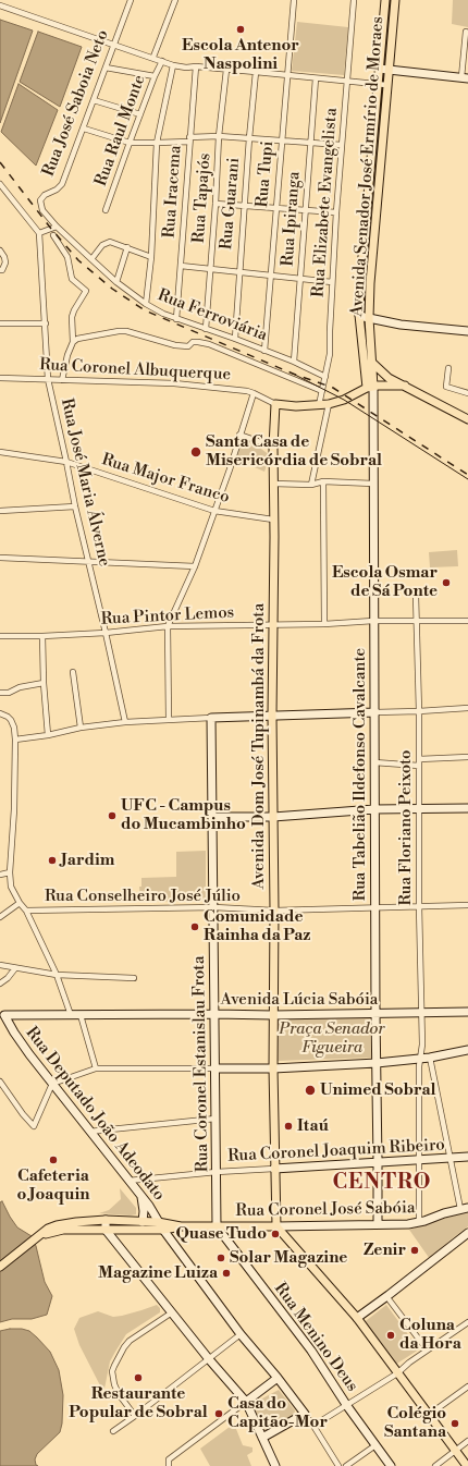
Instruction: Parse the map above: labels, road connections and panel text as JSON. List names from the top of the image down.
{
  "streets": {
    "main road": [
      "Avenida Senador José Ermírio de Moraes",
      "Rua Coronel Albuquerque",
      "Avenida Dom José Tupinambá da Frota",
      "Rua Tabelião Ildefonso Cavalcante",
      "Avenida Lúcia Sabóia",
      "Rua Coronel Estanislau Frota",
      "Rua Deputado João Adeodato",
      "Rua Coronel Joaquim Ribeiro",
      "Rua Coronel José Sabóia",
      "Rua Menino Deus"
    ],
    "street": [
      "Rua José Saboia Neto",
      "Rua Raul Monte",
      "Rua Tupi",
      "Rua Iracema",
      "Rua Tapajós",
      "Rua Elizabete Evangelista",
      "Rua Guarani",
      "Rua Ipiranga",
      "Rua Ferroviária",
      "Rua Major Franco",
      "Rua José Maria Álverne",
      "Rua Pintor Lemos",
      "Rua Floriano Peixoto",
      "Rua Conselheiro José Júlio"
    ]
  },
  "crossings": [
    ["Rua José Saboia Neto", "Rua Ferroviária"],
    ["Avenida Senador José Ermírio de Moraes", "Rua Coronel Albuquerque"],
    ["Avenida Senador José Ermírio de Moraes", "Rua Tabelião Ildefonso Cavalcante"],
    ["Rua Tupi", "Rua Ferroviária"],
    ["Rua Iracema", "Rua Ferroviária"],
    ["Rua Tapajós", "Rua Ferroviária"],
    ["Rua Elizabete Evangelista", "Rua Ferroviária"],
    ["Rua Elizabete Evangelista", "Rua Coronel Albuquerque"],
    ["Rua Guarani", "Rua Ferroviária"],
    ["Rua Ipiranga", "Rua Ferroviária"],
    ["Rua Coronel Albuquerque", "Rua José Maria Álverne"],
    ["Rua Coronel Albuquerque", "Avenida Dom José Tupinambá da Frota"],
    ["Rua Coronel Albuquerque", "Rua Tabelião Ildefonso Cavalcante"],
    ["Rua Major Franco", "Rua José Maria Álverne"],
    ["Rua Major Franco", "Avenida Dom José Tupinambá da Frota"],
    ["Rua José Maria Álverne", "Rua Pintor Lemos"],
    ["Rua Pintor Lemos", "Avenida Dom José Tupinambá da Frota"],
    ["Rua Pintor Lemos", "Rua Tabelião Ildefonso Cavalcante"],
    ["Rua Pintor Lemos", "Rua Floriano Peixoto"],
    ["Avenida Dom José Tupinambá da Frota", "Rua Conselheiro José Júlio"],
    ["Avenida Dom José Tupinambá da Frota", "Avenida Lúcia Sabóia"],
    ["Avenida Dom José Tupinambá da Frota", "Rua Coronel Joaquim Ribeiro"],
    ["Avenida Dom José Tupinambá da Frota", "Rua Coronel José Sabóia"],
    ["Rua Tabelião Ildefonso Cavalcante", "Rua Conselheiro José Júlio"],
    ["Rua Tabelião Ildefonso Cavalcante", "Avenida Lúcia Sabóia"],
    ["Rua Tabelião Ildefonso Cavalcante", "Rua Coronel Joaquim Ribeiro"],
    ["Rua Tabelião Ildefonso Cavalcante", "Rua Coronel José Sabóia"],
    ["Rua Floriano Peixoto", "Rua Conselheiro José Júlio"],
    ["Rua Floriano Peixoto", "Avenida Lúcia Sabóia"],
    ["Rua Floriano Peixoto", "Rua Coronel Joaquim Ribeiro"],
    ["Rua Floriano Peixoto", "Rua Coronel José Sabóia"],
    ["Rua Conselheiro José Júlio", "Rua Coronel Estanislau Frota"],
    ["Avenida Lúcia Sabóia", "Rua Coronel Estanislau Frota"],
    ["Avenida Lúcia Sabóia", "Rua Deputado João Adeodato"],
    ["Rua Coronel Estanislau Frota", "Rua Coronel Joaquim Ribeiro"],
    ["Rua Coronel Estanislau Frota", "Rua Coronel José Sabóia"],
    ["Rua Coronel Estanislau Frota", "Rua Menino Deus"],
    ["Rua Deputado João Adeodato", "Rua Coronel Joaquim Ribeiro"],
    ["Rua Coronel José Sabóia", "Rua Menino Deus"]
  ],
  "districts": ["CENTRO"],
  "parks": ["Praça Senador Figueira"],
  "places": [
    "Escola Antenor Naspolini",
    "Santa Casa de Misericórdia de Sobral",
    "Escola Osmar de Sá Ponte",
    "UFC - Campus do Mucambinho",
    "Jardim",
    "Comunidade Rainha da Paz",
    "Unimed Sobral",
    "Itaú",
    "Cafeteria o Joaquin",
    "Quase Tudo",
    "Zenir",
    "Solar Magazine",
    "Magazine Luiza",
    "Coluna da Hora",
    "Restaurante Popular de Sobral",
    "Casa do Capitão-Mor",
    "Colégio Santana"
  ]
}
